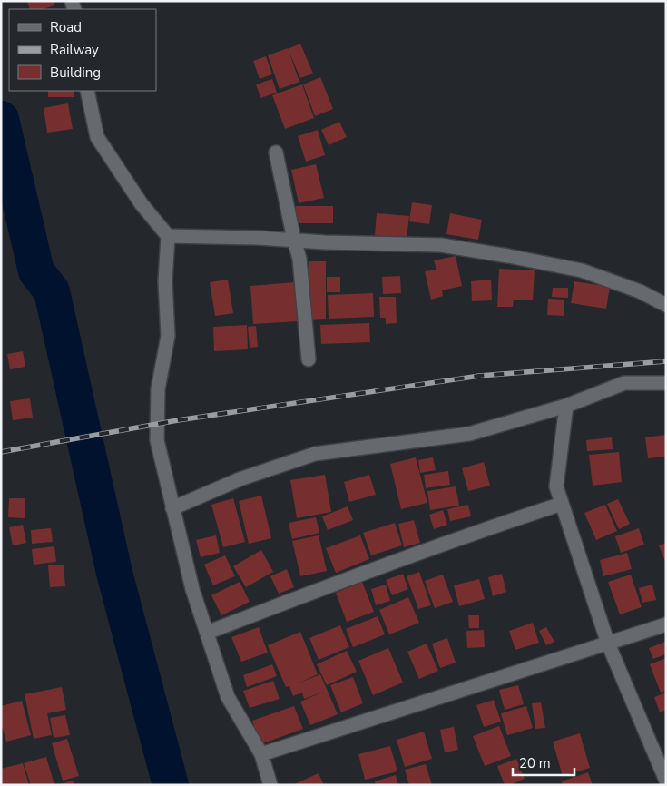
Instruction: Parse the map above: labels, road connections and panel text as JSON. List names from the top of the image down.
{
  "legend": ["Road", "Railway", "Building"],
  "scale_bar": "20 m"
}
